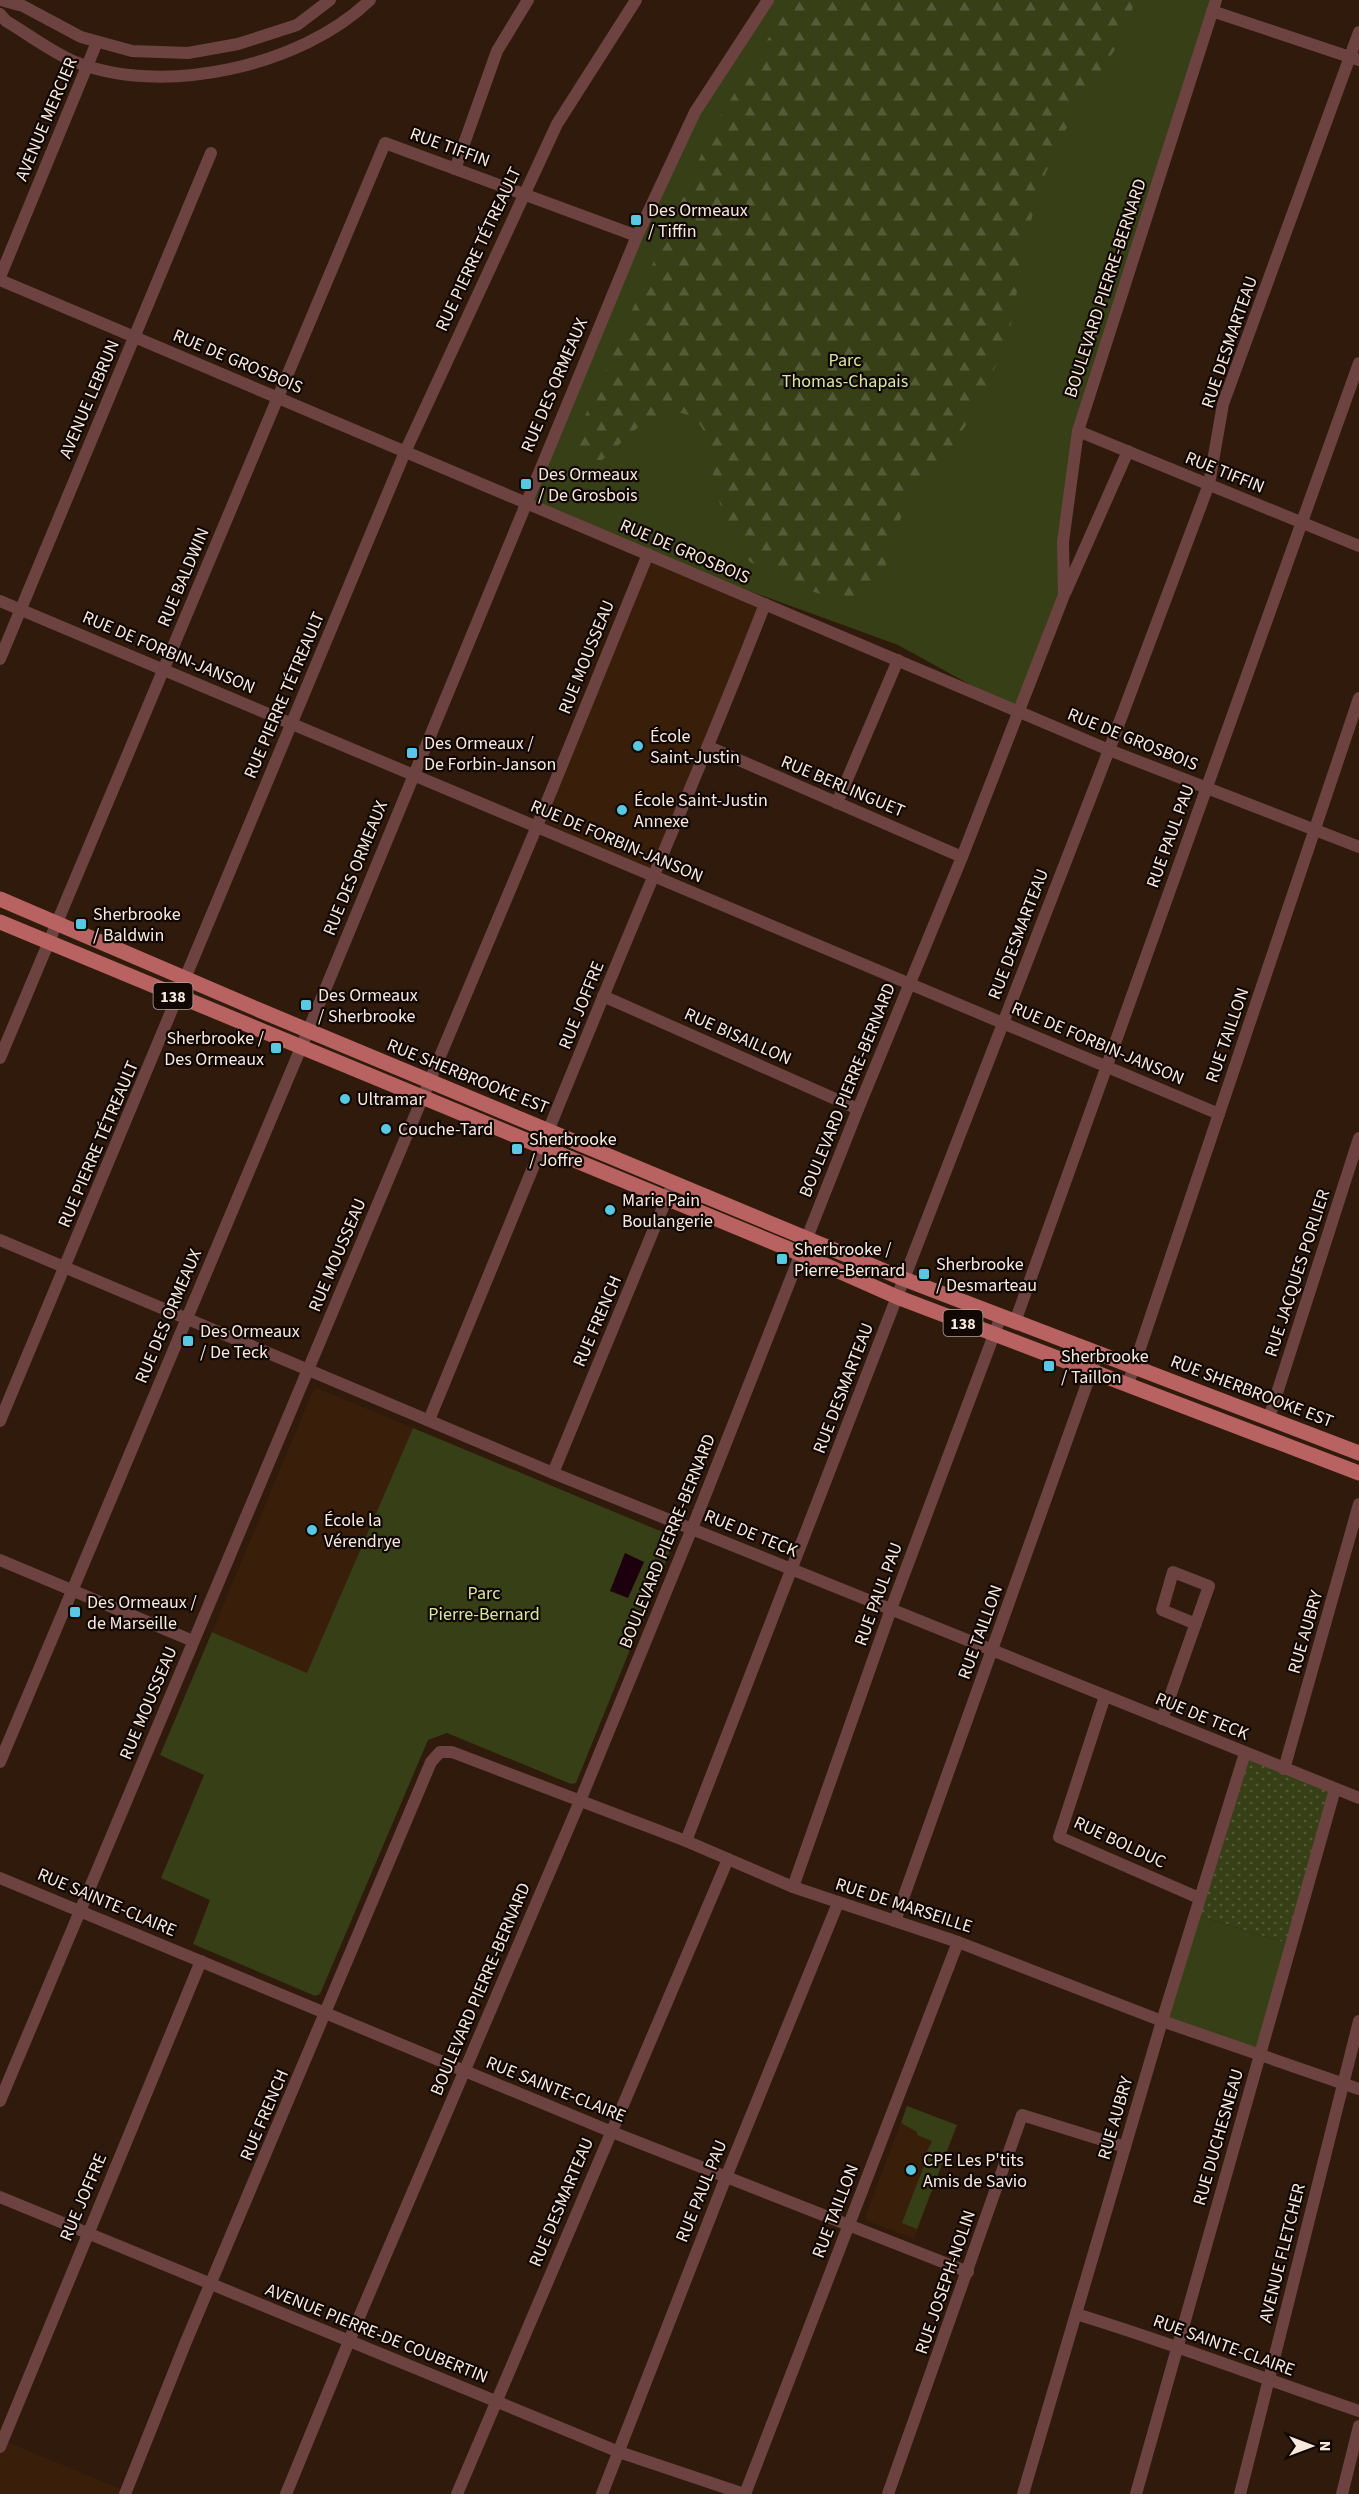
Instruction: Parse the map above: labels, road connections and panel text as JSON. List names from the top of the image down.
{
  "streets": {
    "main road": ["138", "RUE SHERBROOKE EST"],
    "street": [
      "AVENUE MERCIER",
      "RUE TIFFIN",
      "RUE PIERRE TÉTREAULT",
      "BOULEVARD PIERRE-BERNARD",
      "RUE DESMARTEAU",
      "RUE DE GROSBOIS",
      "RUE DES ORMEAUX",
      "AVENUE LEBRUN",
      "RUE BALDWIN",
      "RUE DE FORBIN-JANSON",
      "RUE MOUSSEAU",
      "RUE BERLINGUET",
      "RUE PAUL PAU",
      "RUE JOFFRE",
      "RUE TAILLON",
      "RUE BISAILLON",
      "RUE JACQUES PORLIER",
      "RUE FRENCH",
      "RUE DE TECK",
      "RUE AUBRY",
      "RUE BOLDUC",
      "RUE SAINTE-CLAIRE",
      "RUE DE MARSEILLE",
      "RUE DUCHESNEAU",
      "AVENUE FLETCHER",
      "RUE JOSEPH-NOLIN",
      "AVENUE PIERRE-DE COUBERTIN"
    ]
  },
  "crossings": [
    ["AVENUE MERCIER", "RUE DE GROSBOIS"],
    ["RUE TIFFIN", "RUE PIERRE TÉTREAULT"],
    ["RUE TIFFIN", "BOULEVARD PIERRE-BERNARD"],
    ["RUE TIFFIN", "RUE DESMARTEAU"],
    ["RUE TIFFIN", "RUE DES ORMEAUX"],
    ["RUE TIFFIN", "RUE BALDWIN"],
    ["RUE TIFFIN", "RUE PAUL PAU"],
    ["RUE PIERRE TÉTREAULT", "RUE DE GROSBOIS"],
    ["RUE PIERRE TÉTREAULT", "RUE DE FORBIN-JANSON"],
    ["RUE PIERRE TÉTREAULT", "RUE SHERBROOKE EST"],
    ["RUE PIERRE TÉTREAULT", "RUE DE TECK"],
    ["BOULEVARD PIERRE-BERNARD", "RUE DE GROSBOIS"],
    ["BOULEVARD PIERRE-BERNARD", "RUE DE FORBIN-JANSON"],
    ["BOULEVARD PIERRE-BERNARD", "RUE BERLINGUET"],
    ["BOULEVARD PIERRE-BERNARD", "RUE BISAILLON"],
    ["BOULEVARD PIERRE-BERNARD", "RUE SHERBROOKE EST"],
    ["BOULEVARD PIERRE-BERNARD", "RUE DE TECK"],
    ["BOULEVARD PIERRE-BERNARD", "RUE SAINTE-CLAIRE"],
    ["BOULEVARD PIERRE-BERNARD", "RUE DE MARSEILLE"],
    ["BOULEVARD PIERRE-BERNARD", "AVENUE PIERRE-DE COUBERTIN"],
    ["RUE DESMARTEAU", "RUE DE GROSBOIS"],
    ["RUE DESMARTEAU", "RUE DE FORBIN-JANSON"],
    ["RUE DESMARTEAU", "RUE SHERBROOKE EST"],
    ["RUE DESMARTEAU", "RUE DE TECK"],
    ["RUE DESMARTEAU", "RUE SAINTE-CLAIRE"],
    ["RUE DESMARTEAU", "RUE DE MARSEILLE"],
    ["RUE DESMARTEAU", "AVENUE PIERRE-DE COUBERTIN"],
    ["RUE DE GROSBOIS", "RUE DES ORMEAUX"],
    ["RUE DE GROSBOIS", "AVENUE LEBRUN"],
    ["RUE DE GROSBOIS", "RUE BALDWIN"],
    ["RUE DE GROSBOIS", "RUE MOUSSEAU"],
    ["RUE DE GROSBOIS", "RUE PAUL PAU"],
    ["RUE DE GROSBOIS", "RUE JOFFRE"],
    ["RUE DE GROSBOIS", "RUE TAILLON"],
    ["RUE DES ORMEAUX", "RUE DE FORBIN-JANSON"],
    ["RUE DES ORMEAUX", "RUE SHERBROOKE EST"],
    ["RUE DES ORMEAUX", "RUE DE TECK"],
    ["AVENUE LEBRUN", "RUE DE FORBIN-JANSON"],
    ["RUE BALDWIN", "RUE DE FORBIN-JANSON"],
    ["RUE BALDWIN", "RUE SHERBROOKE EST"],
    ["RUE DE FORBIN-JANSON", "RUE MOUSSEAU"],
    ["RUE DE FORBIN-JANSON", "RUE PAUL PAU"],
    ["RUE DE FORBIN-JANSON", "RUE JOFFRE"],
    ["RUE DE FORBIN-JANSON", "RUE TAILLON"],
    ["RUE MOUSSEAU", "RUE SHERBROOKE EST"],
    ["RUE MOUSSEAU", "RUE DE TECK"],
    ["RUE MOUSSEAU", "RUE SAINTE-CLAIRE"],
    ["RUE BERLINGUET", "RUE JOFFRE"],
    ["RUE PAUL PAU", "RUE SHERBROOKE EST"],
    ["RUE PAUL PAU", "RUE DE TECK"],
    ["RUE PAUL PAU", "RUE SAINTE-CLAIRE"],
    ["RUE PAUL PAU", "RUE DE MARSEILLE"],
    ["RUE PAUL PAU", "AVENUE PIERRE-DE COUBERTIN"],
    ["RUE JOFFRE", "RUE BISAILLON"],
    ["RUE JOFFRE", "RUE SHERBROOKE EST"],
    ["RUE JOFFRE", "RUE DE TECK"],
    ["RUE JOFFRE", "RUE SAINTE-CLAIRE"],
    ["RUE JOFFRE", "AVENUE PIERRE-DE COUBERTIN"],
    ["RUE TAILLON", "RUE SHERBROOKE EST"],
    ["RUE TAILLON", "RUE DE TECK"],
    ["RUE TAILLON", "RUE SAINTE-CLAIRE"],
    ["RUE TAILLON", "RUE DE MARSEILLE"],
    ["RUE TAILLON", "AVENUE PIERRE-DE COUBERTIN"],
    ["RUE SHERBROOKE EST", "RUE JACQUES PORLIER"],
    ["RUE SHERBROOKE EST", "RUE FRENCH"],
    ["RUE FRENCH", "RUE DE TECK"],
    ["RUE FRENCH", "RUE SAINTE-CLAIRE"],
    ["RUE FRENCH", "RUE DE MARSEILLE"],
    ["RUE FRENCH", "AVENUE PIERRE-DE COUBERTIN"],
    ["RUE DE TECK", "RUE AUBRY"],
    ["RUE DE TECK", "RUE BOLDUC"],
    ["RUE DE TECK", "RUE DUCHESNEAU"],
    ["RUE AUBRY", "RUE BOLDUC"],
    ["RUE AUBRY", "RUE SAINTE-CLAIRE"],
    ["RUE AUBRY", "RUE DE MARSEILLE"],
    ["RUE AUBRY", "RUE JOSEPH-NOLIN"],
    ["RUE SAINTE-CLAIRE", "RUE DUCHESNEAU"],
    ["RUE SAINTE-CLAIRE", "AVENUE FLETCHER"],
    ["RUE SAINTE-CLAIRE", "RUE JOSEPH-NOLIN"],
    ["RUE DE MARSEILLE", "RUE DUCHESNEAU"],
    ["RUE DE MARSEILLE", "AVENUE FLETCHER"]
  ],
  "parks": ["Parc Thomas-Chapais", "Parc Pierre-Bernard"],
  "places": {
    "transit": [
      "Des Ormeaux / Tiffin",
      "Des Ormeaux / De Grosbois",
      "Des Ormeaux / De Forbin-Janson",
      "Sherbrooke / Baldwin",
      "Des Ormeaux / Sherbrooke",
      "Sherbrooke / Des Ormeaux",
      "Sherbrooke / Joffre",
      "Sherbrooke / Pierre-Bernard",
      "Sherbrooke / Desmarteau",
      "Des Ormeaux / De Teck",
      "Sherbrooke / Taillon",
      "Des Ormeaux / de Marseille"
    ],
    "other": [
      "École Saint-Justin",
      "École Saint-Justin Annexe",
      "Ultramar",
      "Couche-Tard",
      "Marie Pain Boulangerie",
      "École la Vérendrye",
      "CPE Les P'tits Amis de Savio"
    ]
  },
  "north": "right"
}
